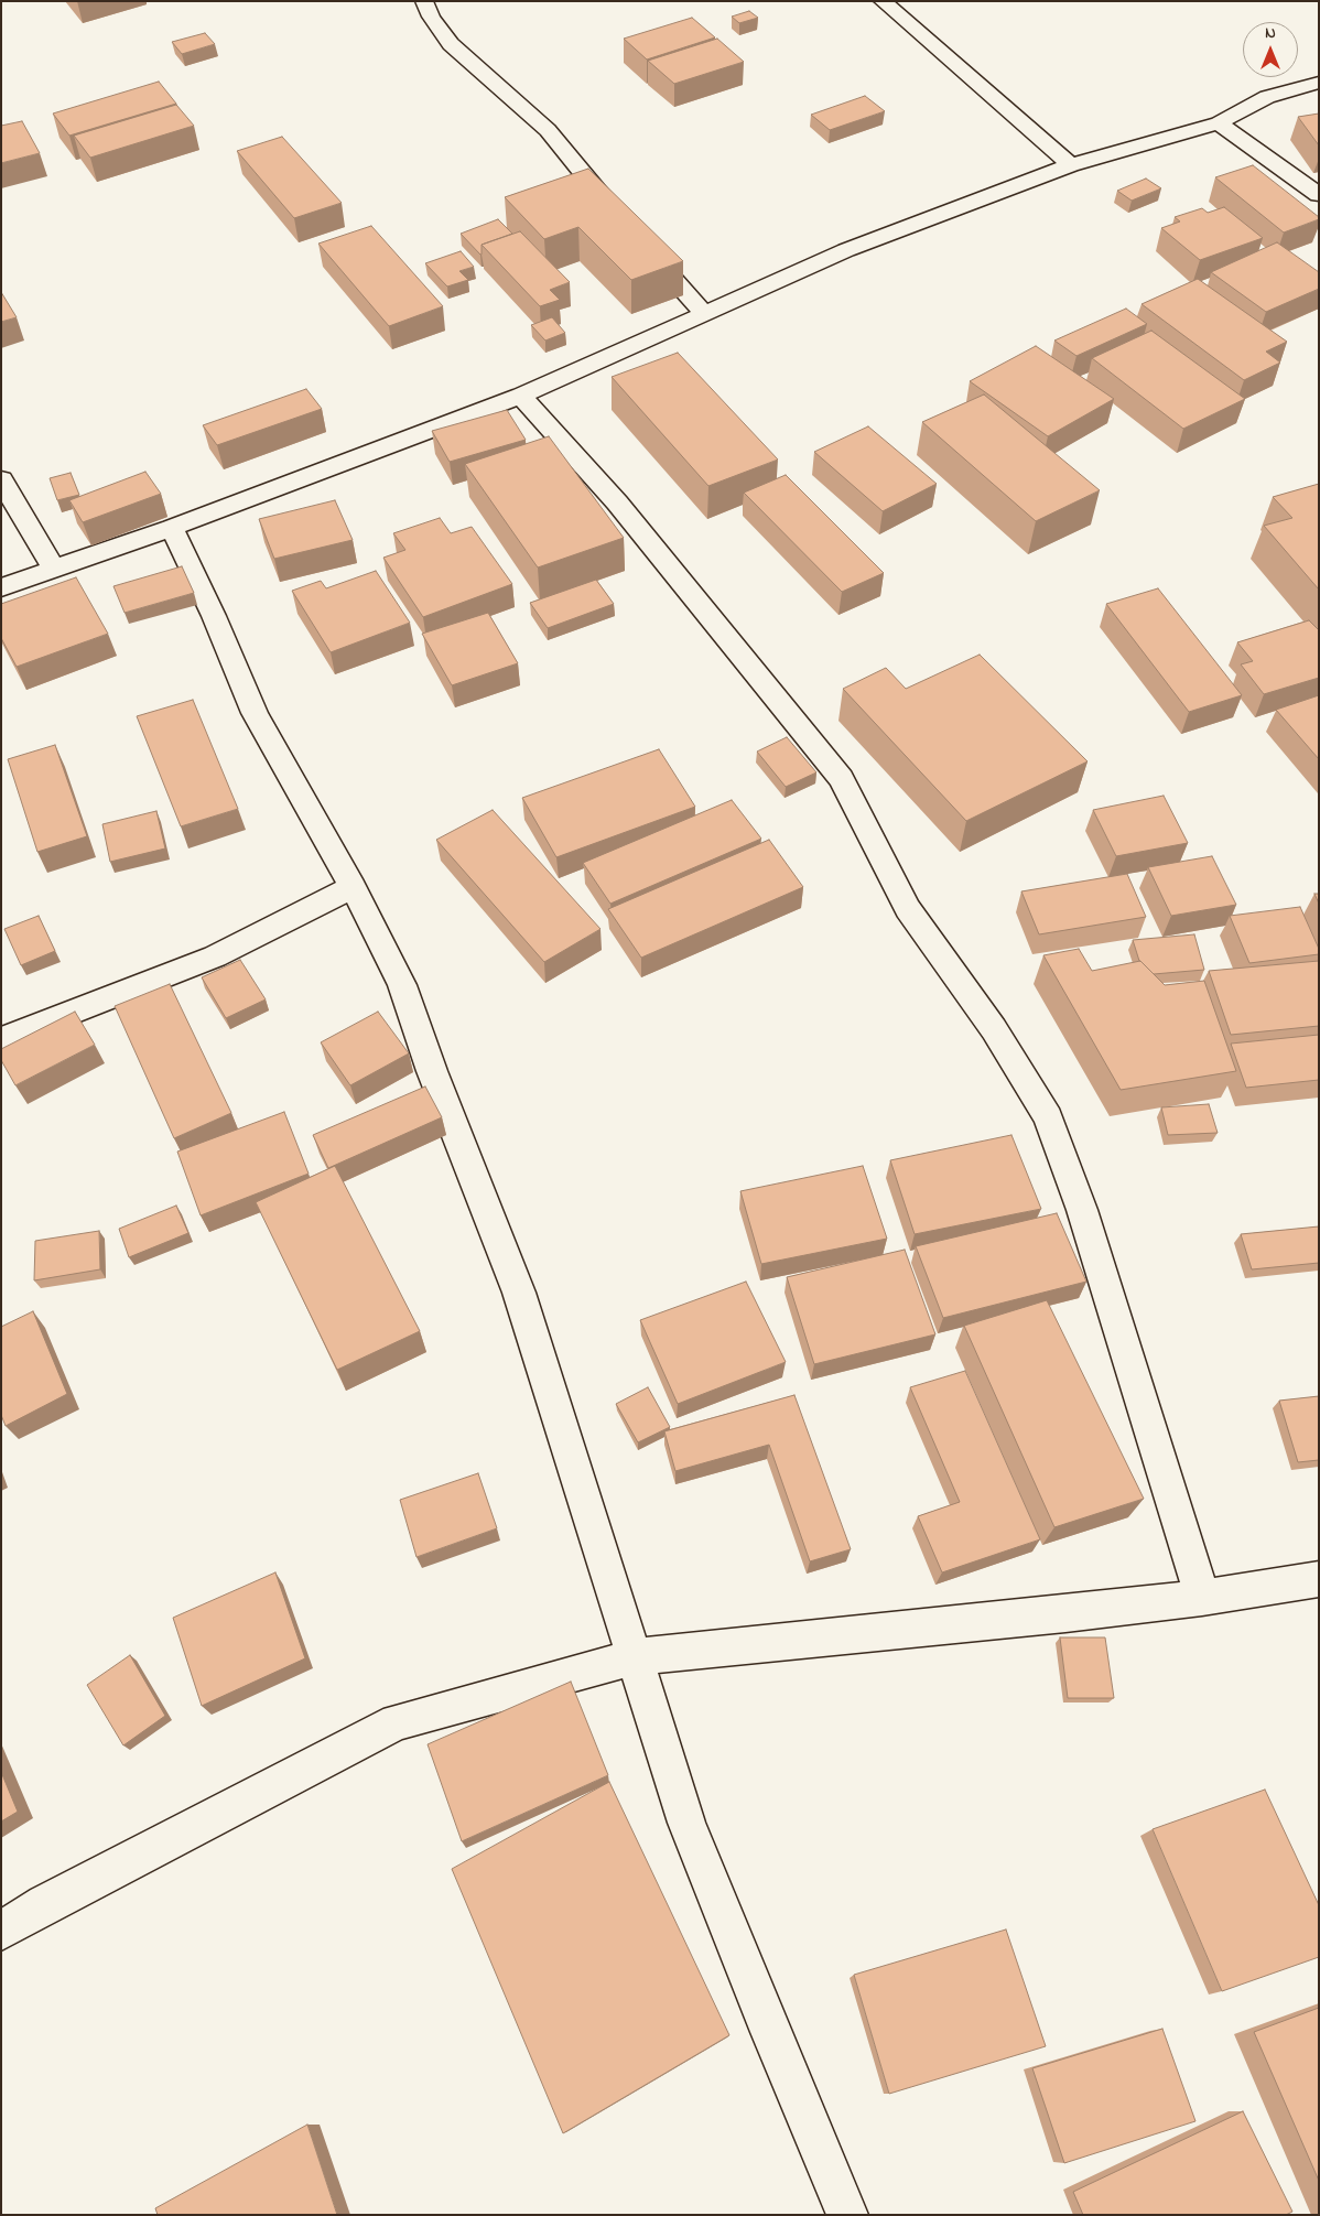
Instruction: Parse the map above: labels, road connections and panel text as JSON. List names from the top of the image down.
{
  "north": "top"
}
